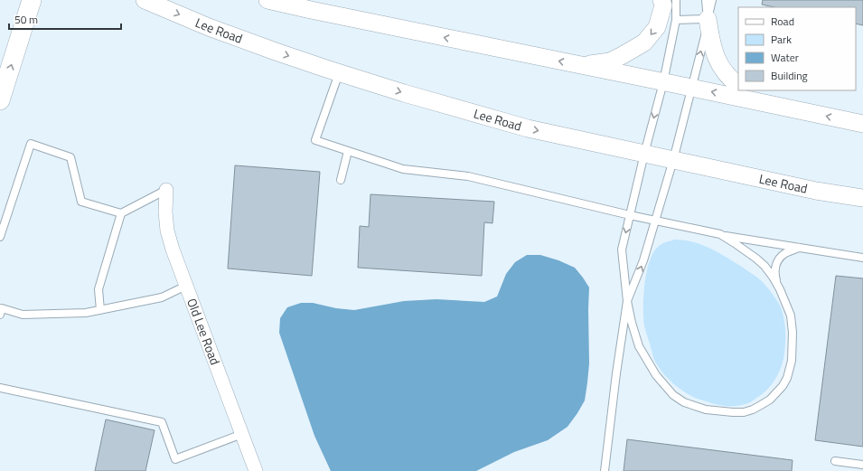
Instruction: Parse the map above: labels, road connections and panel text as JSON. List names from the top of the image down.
{
  "streets": {
    "street": ["Lee Road", "Old Lee Road"]
  },
  "legend": [
    "Road",
    "Park",
    "Water",
    "Building"
  ],
  "scale_bar": "50 m"
}
